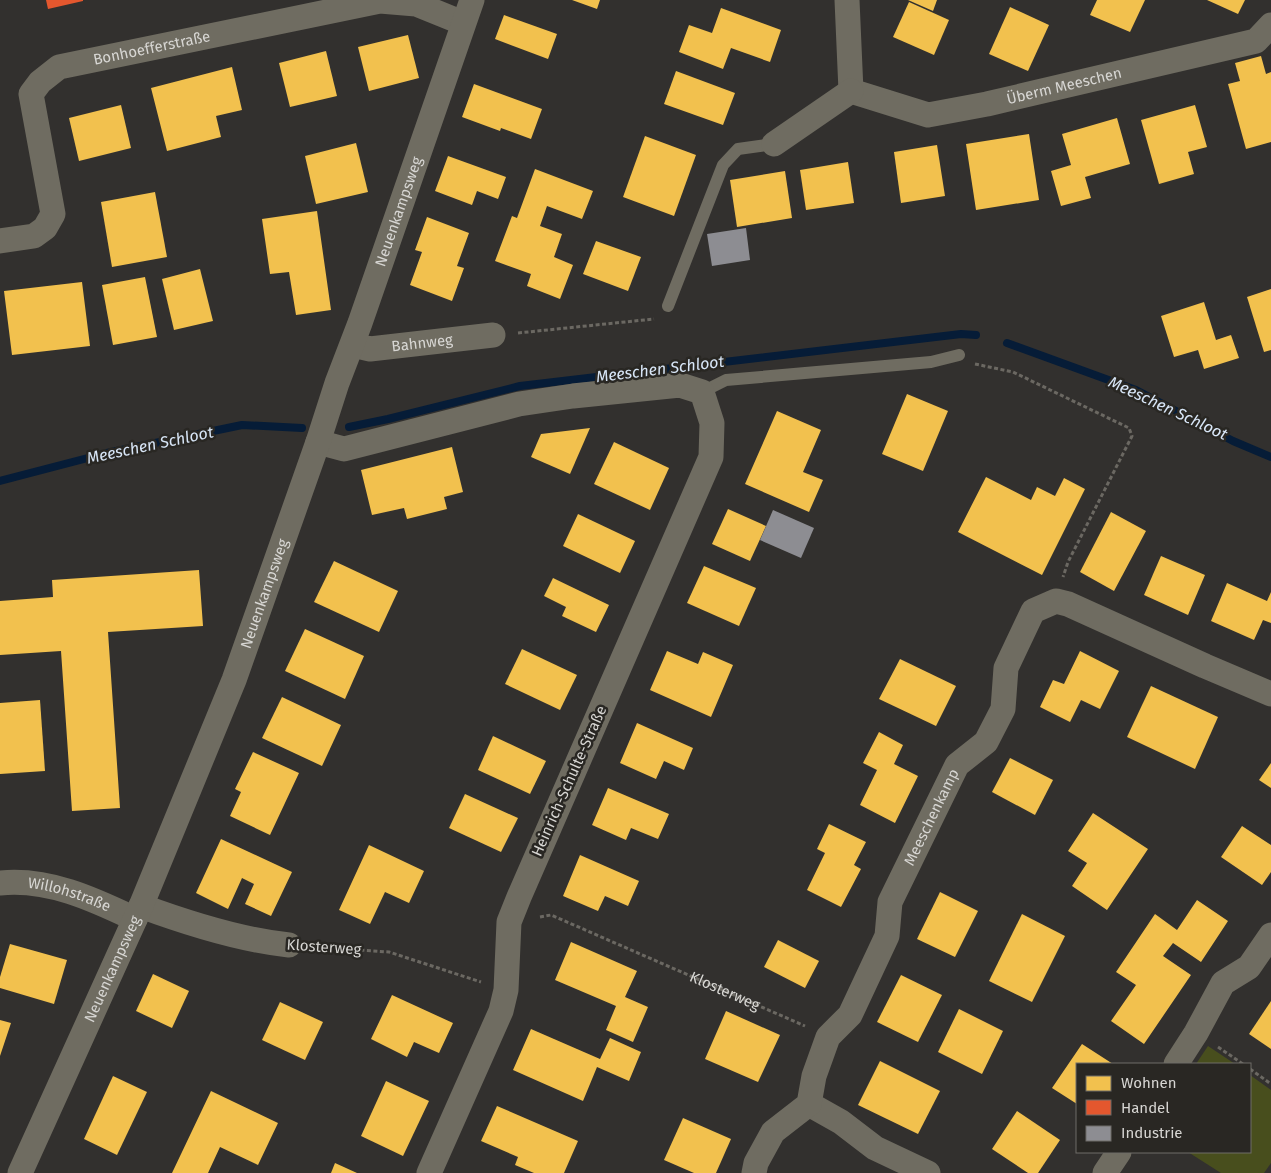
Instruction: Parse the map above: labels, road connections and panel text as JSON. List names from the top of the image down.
{
  "streets": {
    "street": [
      "Bonhoefferstraße",
      "Überm Meeschen",
      "Neuenkampsweg",
      "Bahnweg",
      "Heinrich-Schulte-Straße",
      "Meeschenkamp",
      "Willohstraße",
      "Klosterweg"
    ]
  },
  "crossings": [
    ["Bonhoefferstraße", "Neuenkampsweg"],
    ["Neuenkampsweg", "Bahnweg"],
    ["Neuenkampsweg", "Willohstraße"],
    ["Neuenkampsweg", "Klosterweg"],
    ["Heinrich-Schulte-Straße", "Klosterweg"],
    ["Meeschenkamp", "Klosterweg"],
    ["Willohstraße", "Klosterweg"]
  ],
  "water": ["Meeschen Schloot"],
  "legend": ["Wohnen", "Handel", "Industrie"]
}
